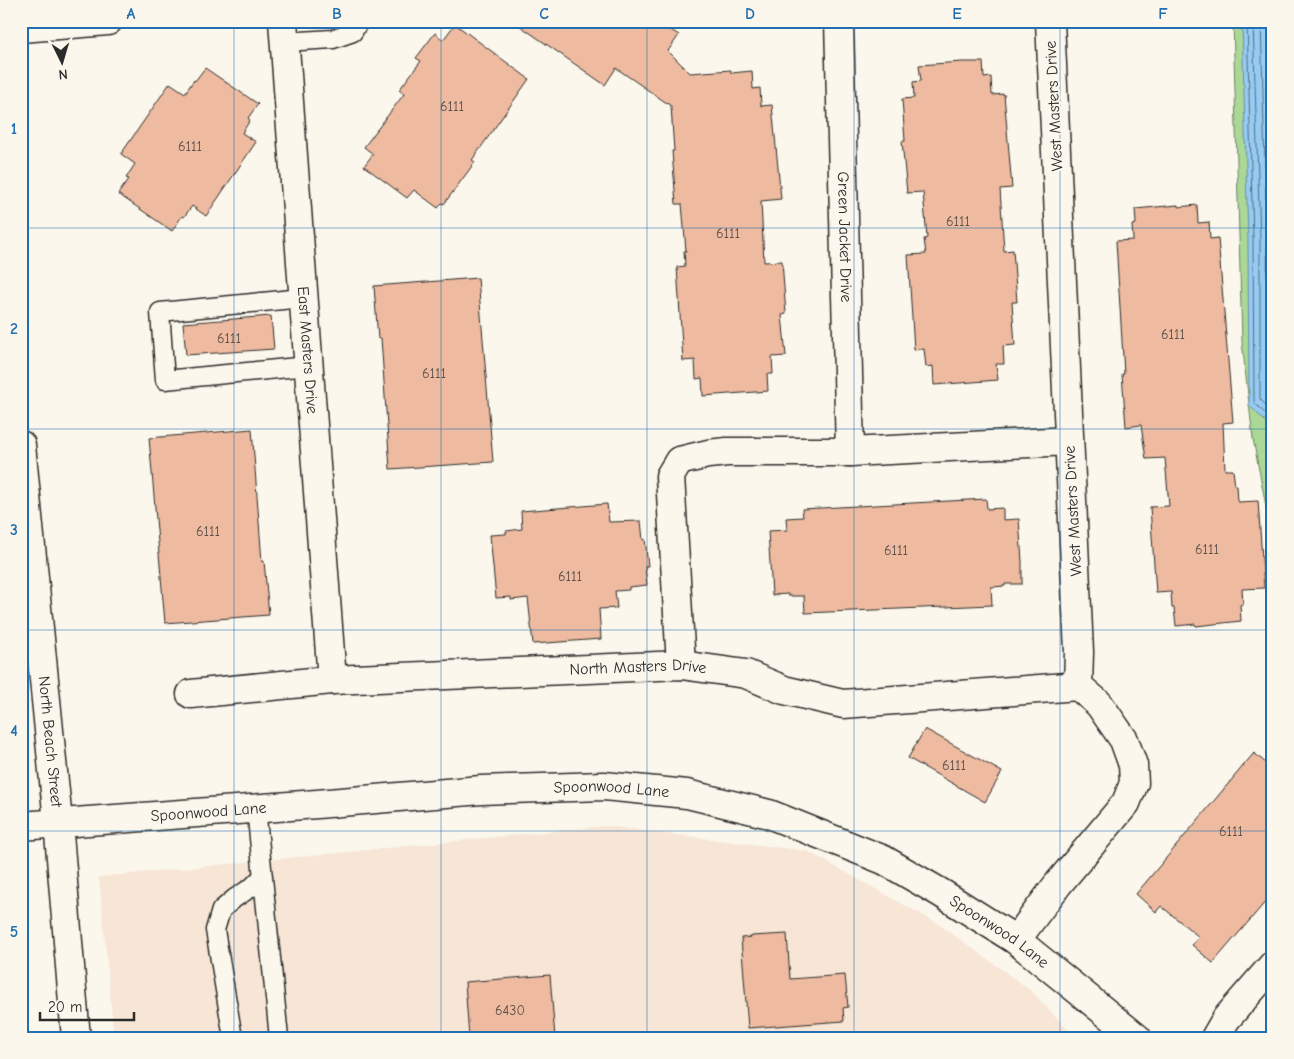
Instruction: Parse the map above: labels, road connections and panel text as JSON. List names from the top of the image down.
{
  "streets": {
    "street": [
      "West Masters Drive",
      "Green Jacket Drive",
      "East Masters Drive",
      "North Masters Drive",
      "North Beach Street",
      "Spoonwood Lane"
    ]
  },
  "crossings": [
    ["West Masters Drive", "North Masters Drive"],
    ["East Masters Drive", "North Masters Drive"],
    ["North Beach Street", "Spoonwood Lane"]
  ],
  "house_numbers": [
    "6111",
    "6111",
    "6111",
    "6111",
    "6111",
    "6111",
    "6111",
    "6111",
    "6111",
    "6111",
    "6111",
    "6111",
    "6111",
    "6430"
  ],
  "scale_bar": "20 m",
  "north": "bottom",
  "grid": {
    "columns": [
      "A",
      "B",
      "C",
      "D",
      "E",
      "F"
    ],
    "rows": [
      "1",
      "2",
      "3",
      "4",
      "5"
    ]
  }
}
